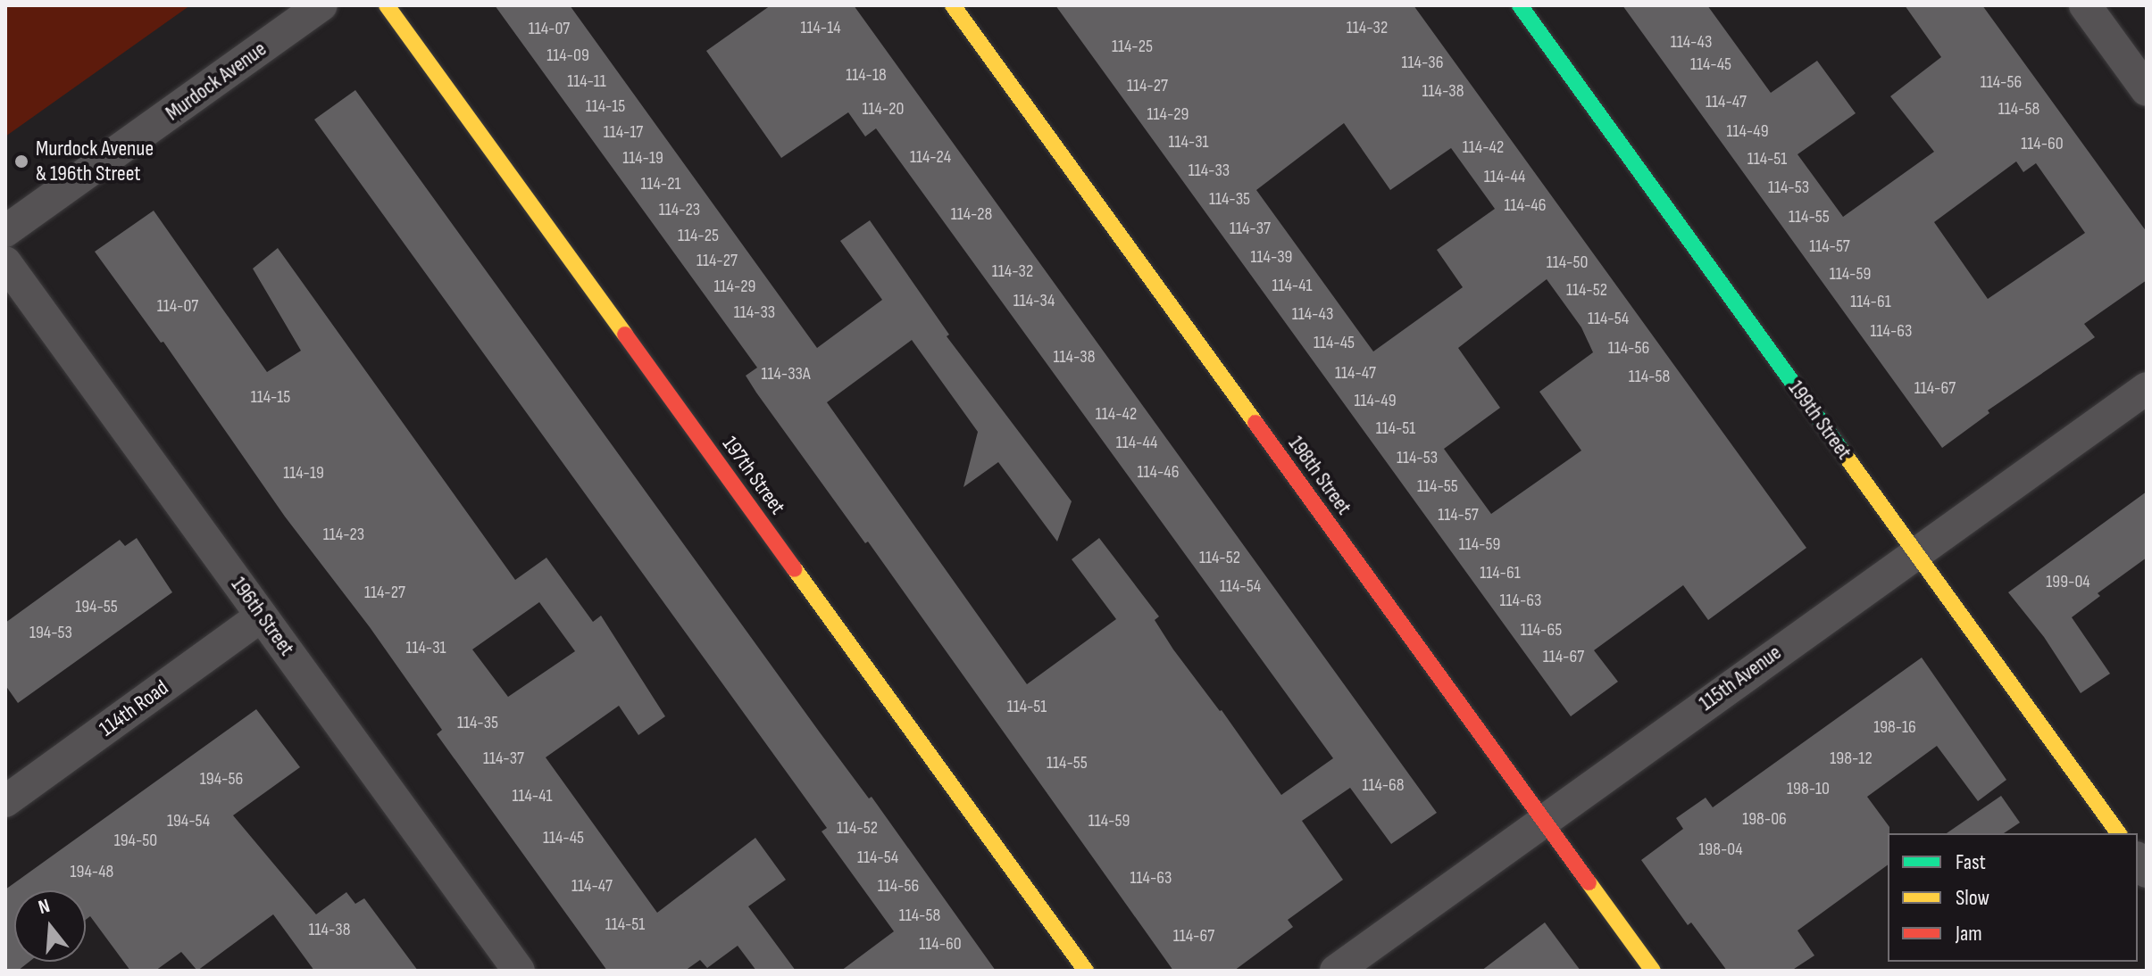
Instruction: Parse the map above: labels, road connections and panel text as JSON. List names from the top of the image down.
{
  "streets": {
    "street": [
      "Murdock Avenue",
      "199th Street",
      "197th Street",
      "198th Street",
      "196th Street",
      "115th Avenue",
      "114th Road"
    ]
  },
  "crossings": [
    ["199th Street", "115th Avenue"],
    ["198th Street", "115th Avenue"],
    ["196th Street", "114th Road"]
  ],
  "places": ["Murdock Avenue & 196th Street"],
  "house_numbers": [
    "114-14",
    "114-32",
    "114-07",
    "114-43",
    "114-25",
    "114-09",
    "114-36",
    "114-45",
    "114-18",
    "114-11",
    "114-56",
    "114-27",
    "114-38",
    "114-47",
    "114-15",
    "114-20",
    "114-58",
    "114-29",
    "114-49",
    "114-17",
    "114-31",
    "114-60",
    "114-42",
    "114-24",
    "114-19",
    "114-51",
    "114-33",
    "114-44",
    "114-21",
    "114-53",
    "114-35",
    "114-46",
    "114-23",
    "114-28",
    "114-55",
    "114-37",
    "114-25",
    "114-57",
    "114-39",
    "114-27",
    "114-50",
    "114-32",
    "114-59",
    "114-41",
    "114-29",
    "114-52",
    "114-34",
    "114-61",
    "114-07",
    "114-33",
    "114-43",
    "114-54",
    "114-63",
    "114-45",
    "114-56",
    "114-38",
    "114-47",
    "114-33A",
    "114-58",
    "114-67",
    "114-15",
    "114-49",
    "114-42",
    "114-51",
    "114-44",
    "114-53",
    "114-46",
    "114-19",
    "114-55",
    "114-57",
    "114-23",
    "114-59",
    "114-52",
    "114-61",
    "199-04",
    "114-54",
    "114-27",
    "114-63",
    "194-55",
    "114-65",
    "194-53",
    "114-31",
    "114-67",
    "114-51",
    "114-35",
    "198-16",
    "114-37",
    "198-12",
    "114-55",
    "194-56",
    "114-68",
    "198-10",
    "114-41",
    "198-06",
    "194-54",
    "114-59",
    "114-52",
    "114-45",
    "194-50",
    "198-04",
    "114-54",
    "194-48",
    "114-63",
    "114-47",
    "114-56",
    "114-58",
    "114-51",
    "114-38",
    "114-67",
    "114-60"
  ],
  "legend": ["Fast", "Slow", "Jam"],
  "north": "top"
}
